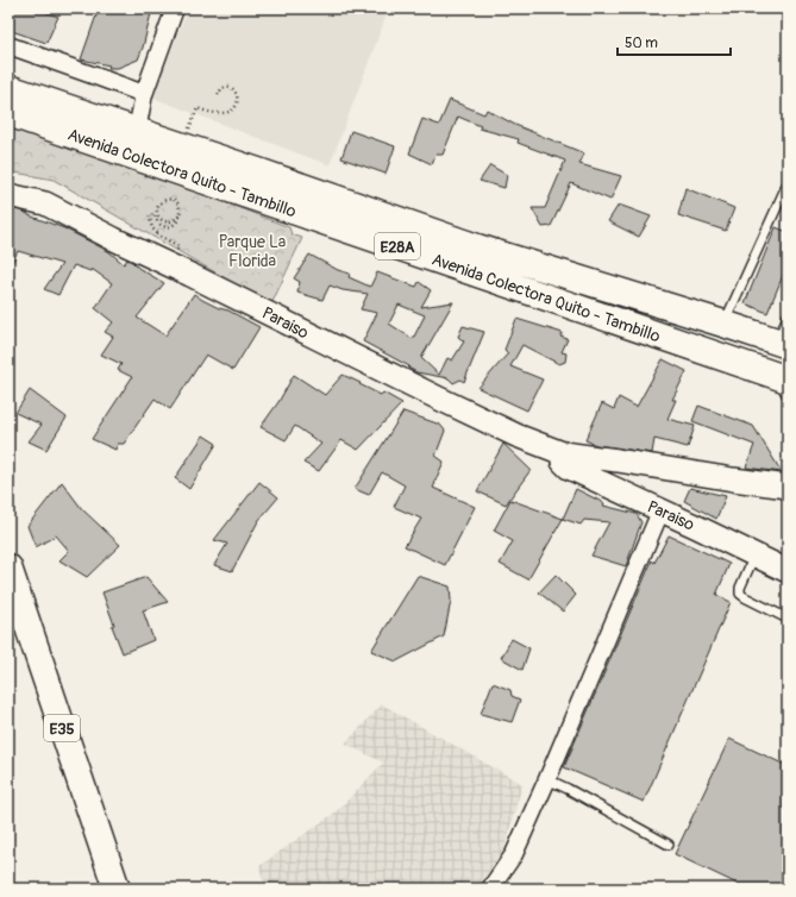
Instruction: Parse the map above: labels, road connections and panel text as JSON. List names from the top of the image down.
{
  "streets": {
    "highway": ["Avenida Colectora Quito - Tambillo", "E28A", "E35"],
    "main road": ["Paraiso"]
  },
  "parks": ["Parque La Florida"],
  "scale_bar": "50 m"
}
